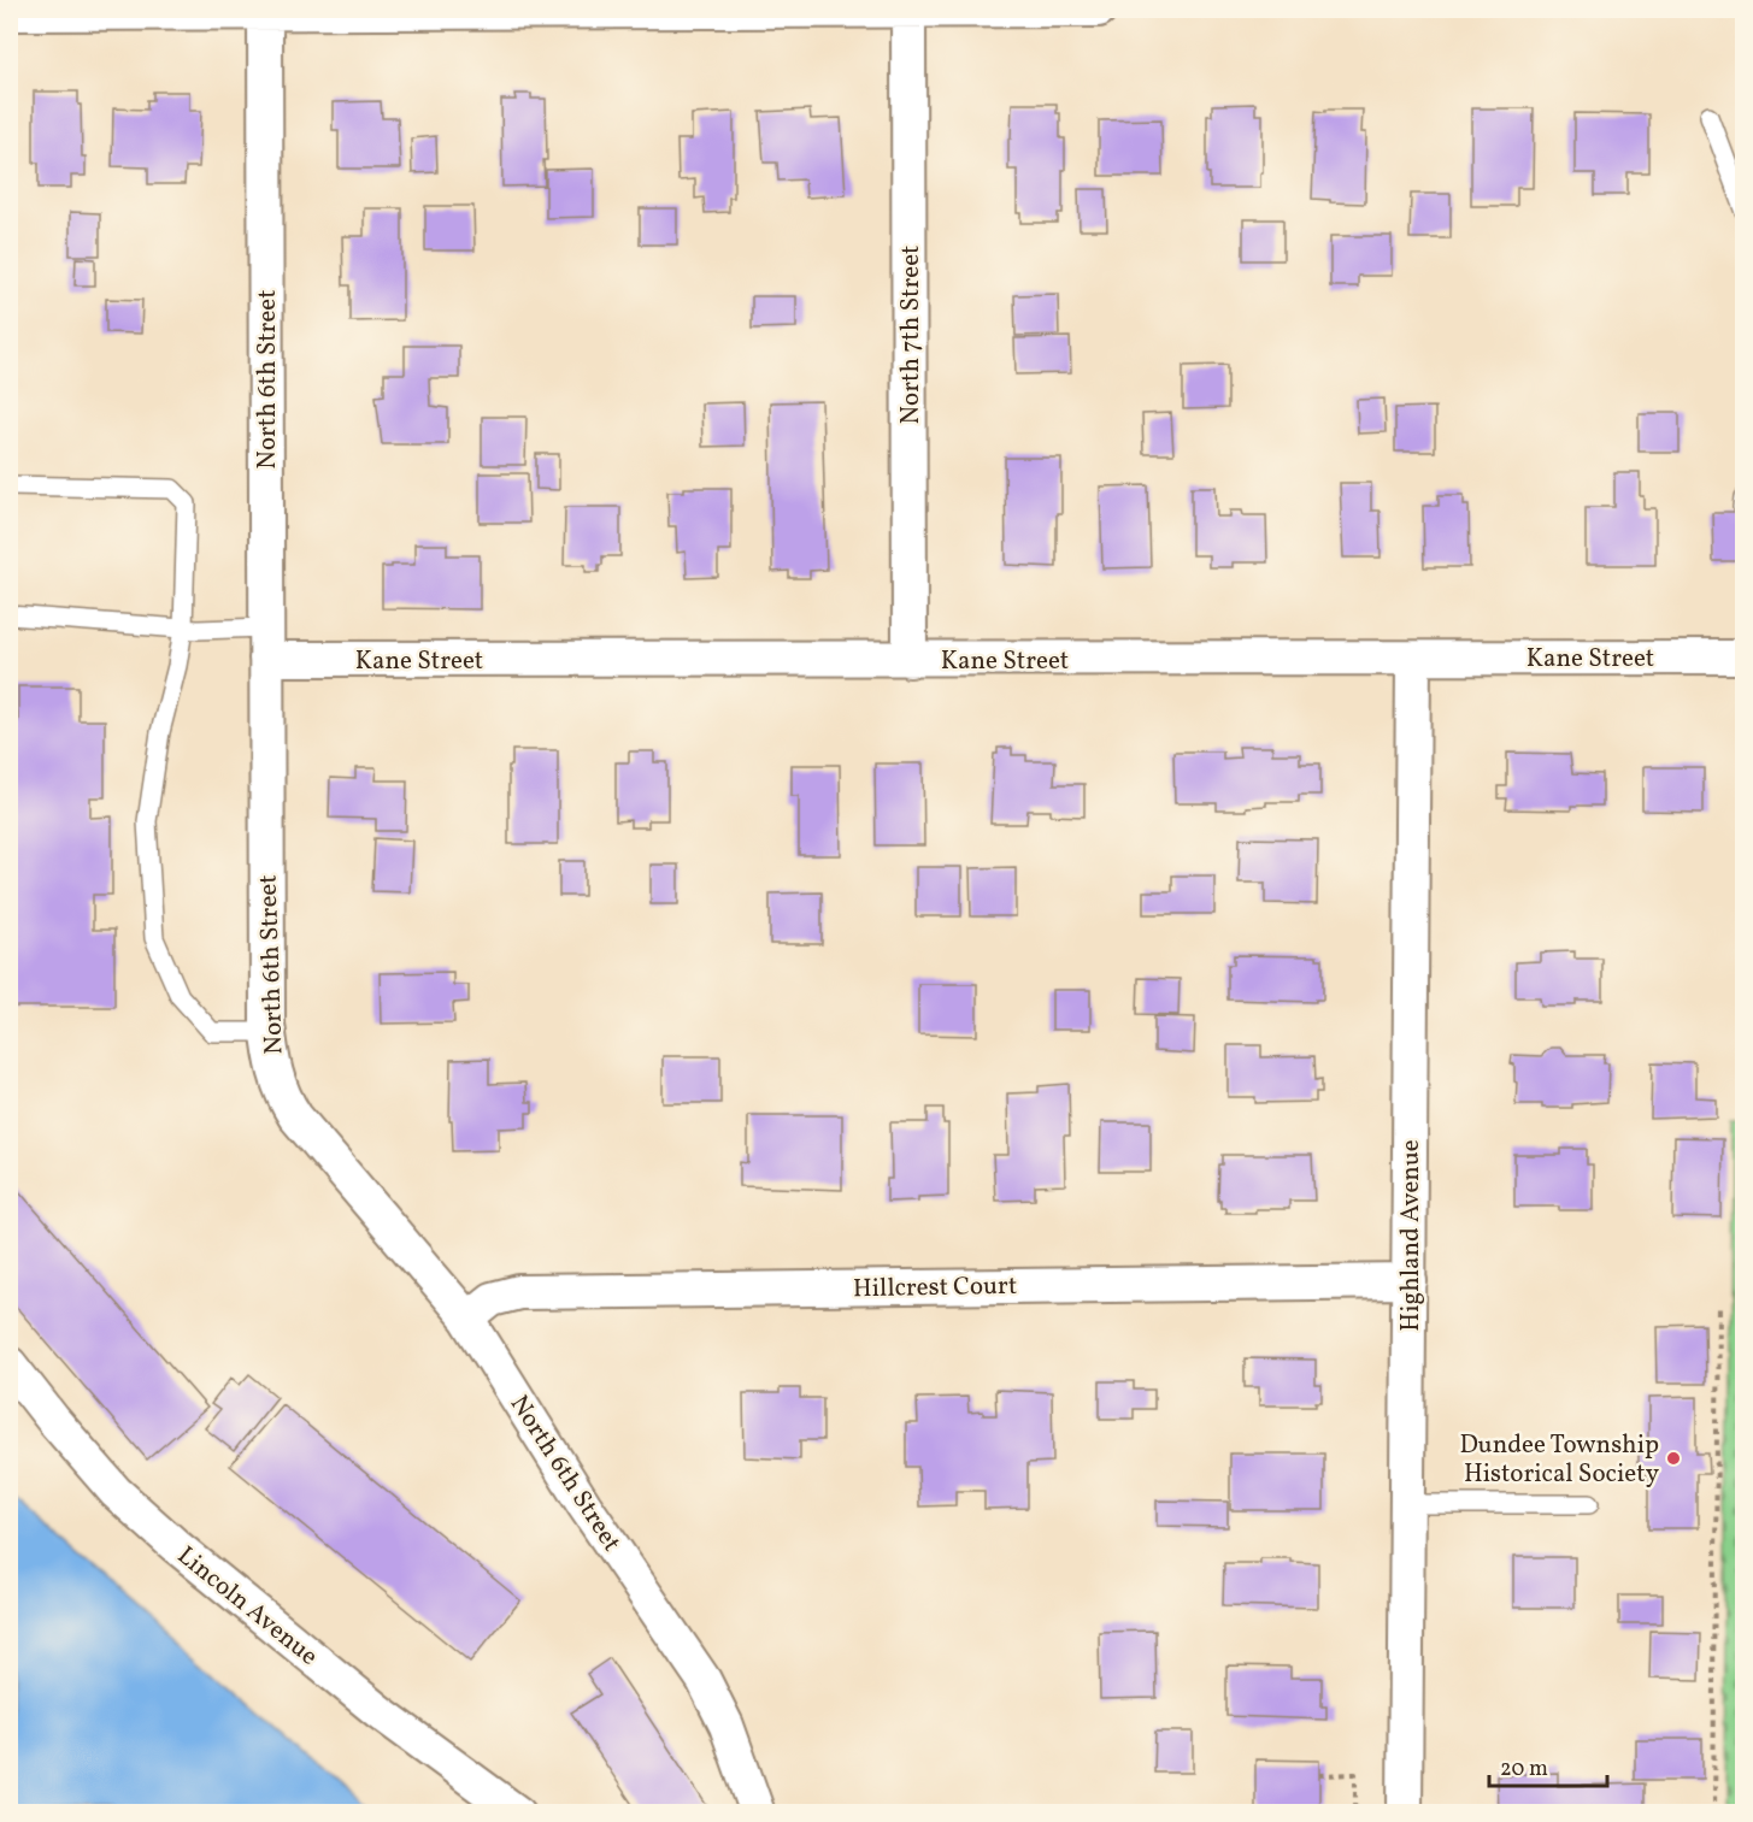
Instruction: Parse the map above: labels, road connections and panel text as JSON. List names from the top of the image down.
{
  "streets": {
    "street": [
      "North 7th Street",
      "North 6th Street",
      "Kane Street",
      "Highland Avenue",
      "Hillcrest Court",
      "Lincoln Avenue"
    ]
  },
  "crossings": [
    ["North 7th Street", "Kane Street"],
    ["North 6th Street", "Kane Street"],
    ["North 6th Street", "Hillcrest Court"],
    ["Kane Street", "Highland Avenue"],
    ["Highland Avenue", "Hillcrest Court"]
  ],
  "places": ["Dundee Township Historical Society"],
  "scale_bar": "20 m"
}
